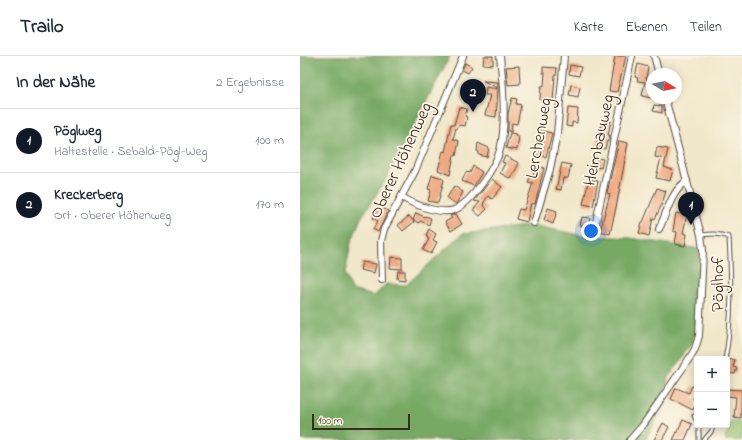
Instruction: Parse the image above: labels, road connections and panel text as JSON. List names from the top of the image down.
{
  "streets": {
    "street": ["Lerchenweg", "Heimbauweg", "Oberer Höhenweg"],
    "lane": ["Pöglhof"]
  },
  "scale_bar": "100 m",
  "north": "right",
  "page": {
    "header": "Trailo",
    "nav": ["Karte", "Ebenen", "Teilen"],
    "heading": ["In der Nähe", "2 Ergebnisse"],
    "pins": ["2", "1"],
    "list": [
      {
        "mark": "1",
        "name": "Pöglweg",
        "note": "Haltestelle · Sebald-Pögl-Weg",
        "value": "100 m"
      },
      {
        "mark": "2",
        "name": "Kreckerberg",
        "note": "Ort · Oberer Höhenweg",
        "value": "170 m"
      }
    ],
    "map_buttons": ["+", "−"],
    "scale": "100 m"
  }
}
